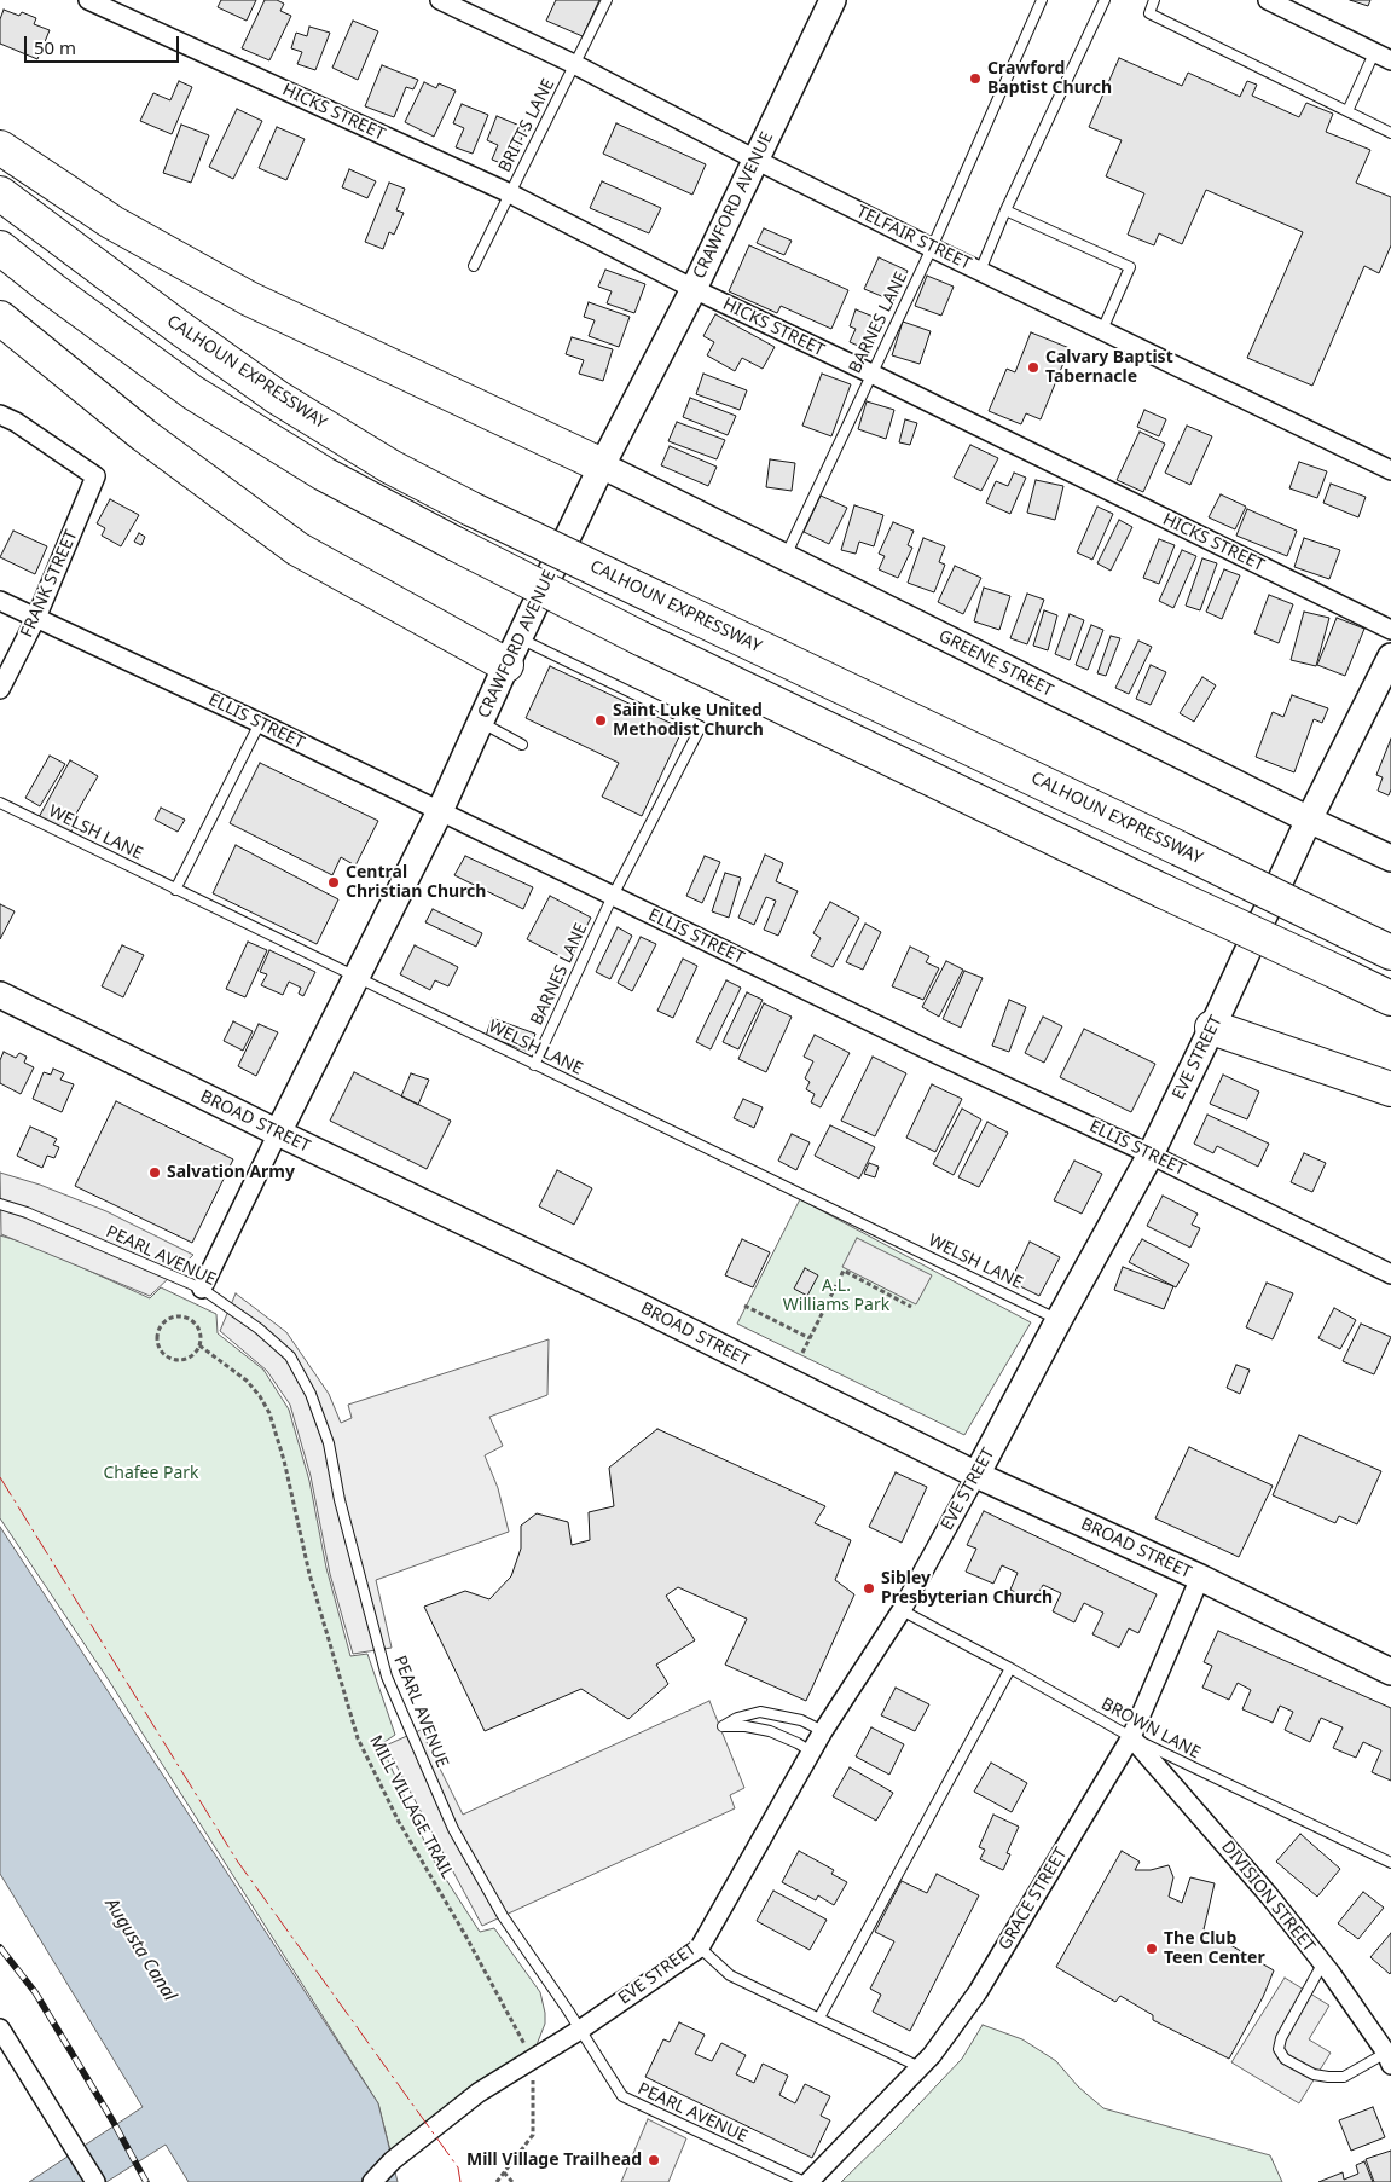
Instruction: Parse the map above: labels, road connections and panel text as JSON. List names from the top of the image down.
{
  "streets": {
    "highway": ["CALHOUN EXPRESSWAY"],
    "street": [
      "HICKS STREET",
      "CRAWFORD AVENUE",
      "TELFAIR STREET",
      "FRANK STREET",
      "GREENE STREET",
      "ELLIS STREET",
      "EVE STREET",
      "BROAD STREET",
      "DIVISION STREET",
      "GRACE STREET"
    ],
    "lane": [
      "BRITTS LANE",
      "BARNES LANE",
      "WELSH LANE",
      "PEARL AVENUE",
      "BROWN LANE"
    ],
    "path": ["MILL VILLAGE TRAIL"]
  },
  "crossings": [
    ["HICKS STREET", "BRITTS LANE"],
    ["HICKS STREET", "CRAWFORD AVENUE"],
    ["HICKS STREET", "BARNES LANE"],
    ["BRITTS LANE", "TELFAIR STREET"],
    ["CRAWFORD AVENUE", "TELFAIR STREET"],
    ["CRAWFORD AVENUE", "BARNES LANE"],
    ["CRAWFORD AVENUE", "GREENE STREET"],
    ["CRAWFORD AVENUE", "ELLIS STREET"],
    ["CRAWFORD AVENUE", "WELSH LANE"],
    ["CRAWFORD AVENUE", "BROAD STREET"],
    ["CRAWFORD AVENUE", "PEARL AVENUE"],
    ["TELFAIR STREET", "BARNES LANE"],
    ["BARNES LANE", "GREENE STREET"],
    ["BARNES LANE", "ELLIS STREET"],
    ["BARNES LANE", "WELSH LANE"],
    ["FRANK STREET", "ELLIS STREET"],
    ["GREENE STREET", "EVE STREET"],
    ["ELLIS STREET", "EVE STREET"],
    ["WELSH LANE", "EVE STREET"],
    ["EVE STREET", "BROAD STREET"],
    ["EVE STREET", "PEARL AVENUE"],
    ["EVE STREET", "BROWN LANE"],
    ["EVE STREET", "MILL VILLAGE TRAIL"],
    ["BROAD STREET", "GRACE STREET"],
    ["PEARL AVENUE", "GRACE STREET"],
    ["BROWN LANE", "DIVISION STREET"],
    ["BROWN LANE", "GRACE STREET"],
    ["DIVISION STREET", "GRACE STREET"]
  ],
  "water": ["Augusta Canal"],
  "parks": ["A.L. Williams Park", "Chafee Park"],
  "places": [
    "Crawford Baptist Church",
    "Calvary Baptist Tabernacle",
    "Saint Luke United Methodist Church",
    "Central Christian Church",
    "Salvation Army",
    "Sibley Presbyterian Church",
    "The Club Teen Center",
    "Mill Village Trailhead"
  ],
  "scale_bar": "50 m"
}
